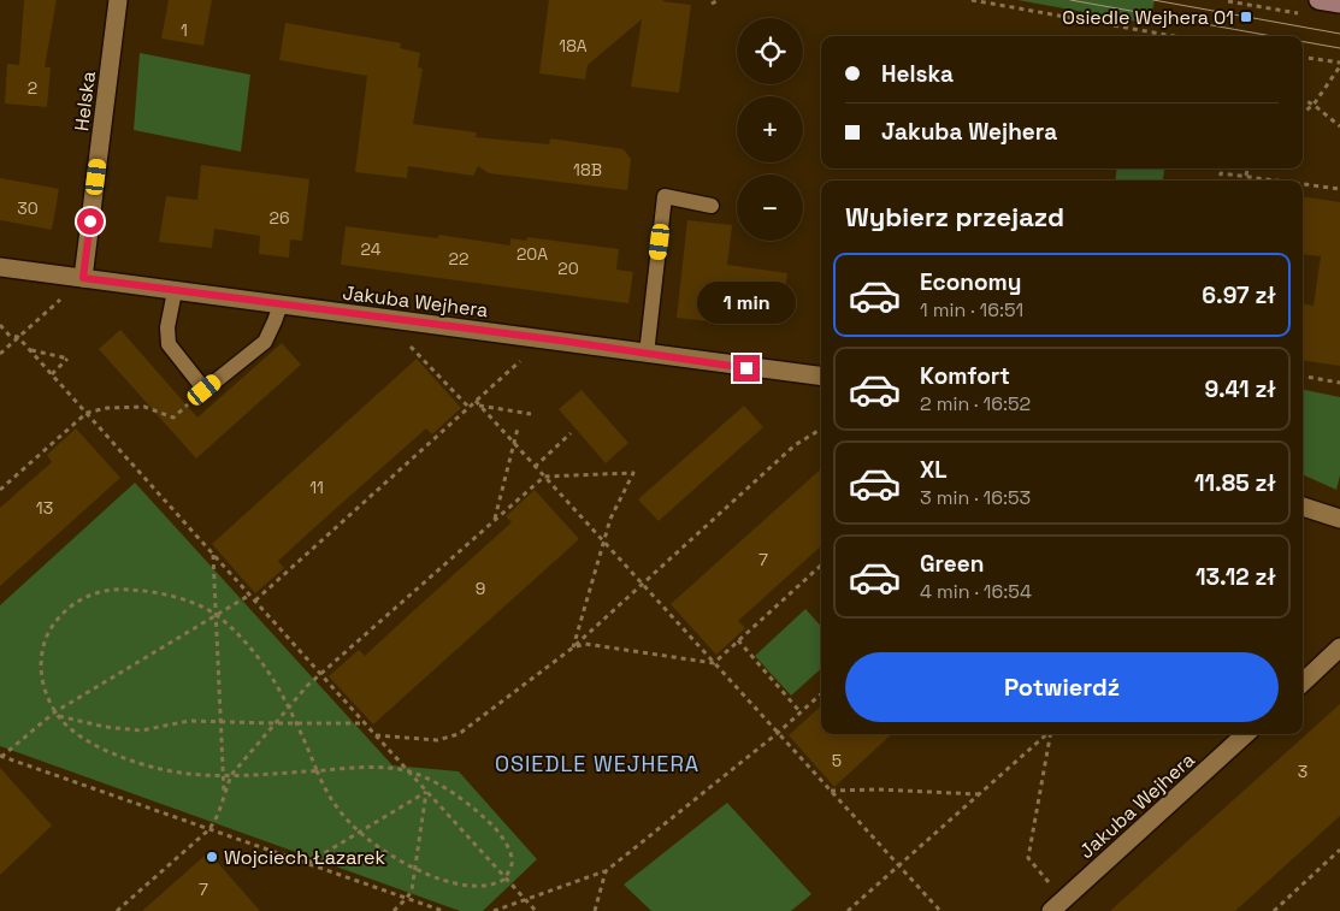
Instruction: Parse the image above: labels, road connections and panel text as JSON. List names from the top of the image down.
{
  "streets": {
    "street": ["Helska", "Jakuba Wejhera"]
  },
  "crossings": [
    ["Helska", "Jakuba Wejhera"]
  ],
  "districts": ["OSIEDLE WEJHERA"],
  "places": {
    "transit": ["Osiedle Wejhera 01"],
    "other": ["Wojciech Łazarek"]
  },
  "house_numbers": [
    "1",
    "18A",
    "2",
    "18B",
    "30",
    "26",
    "24",
    "20A",
    "22",
    "20",
    "11",
    "13",
    "7",
    "9",
    "5",
    "3",
    "7"
  ],
  "page": {
    "map_buttons": ["+", "−"],
    "banner": ["Helska", "Jakuba Wejhera"],
    "heading": "Wybierz przejazd",
    "list": [
      {
        "name": "Economy",
        "note": "1 min · 16:51",
        "value": "6.97 zł"
      },
      {
        "name": "Komfort",
        "note": "2 min · 16:52",
        "value": "9.41 zł"
      },
      {
        "name": "XL",
        "note": "3 min · 16:53",
        "value": "11.85 zł"
      },
      {
        "name": "Green",
        "note": "4 min · 16:54",
        "value": "13.12 zł"
      }
    ],
    "bubble": "1 min",
    "buttons": "Potwierdź"
  }
}
